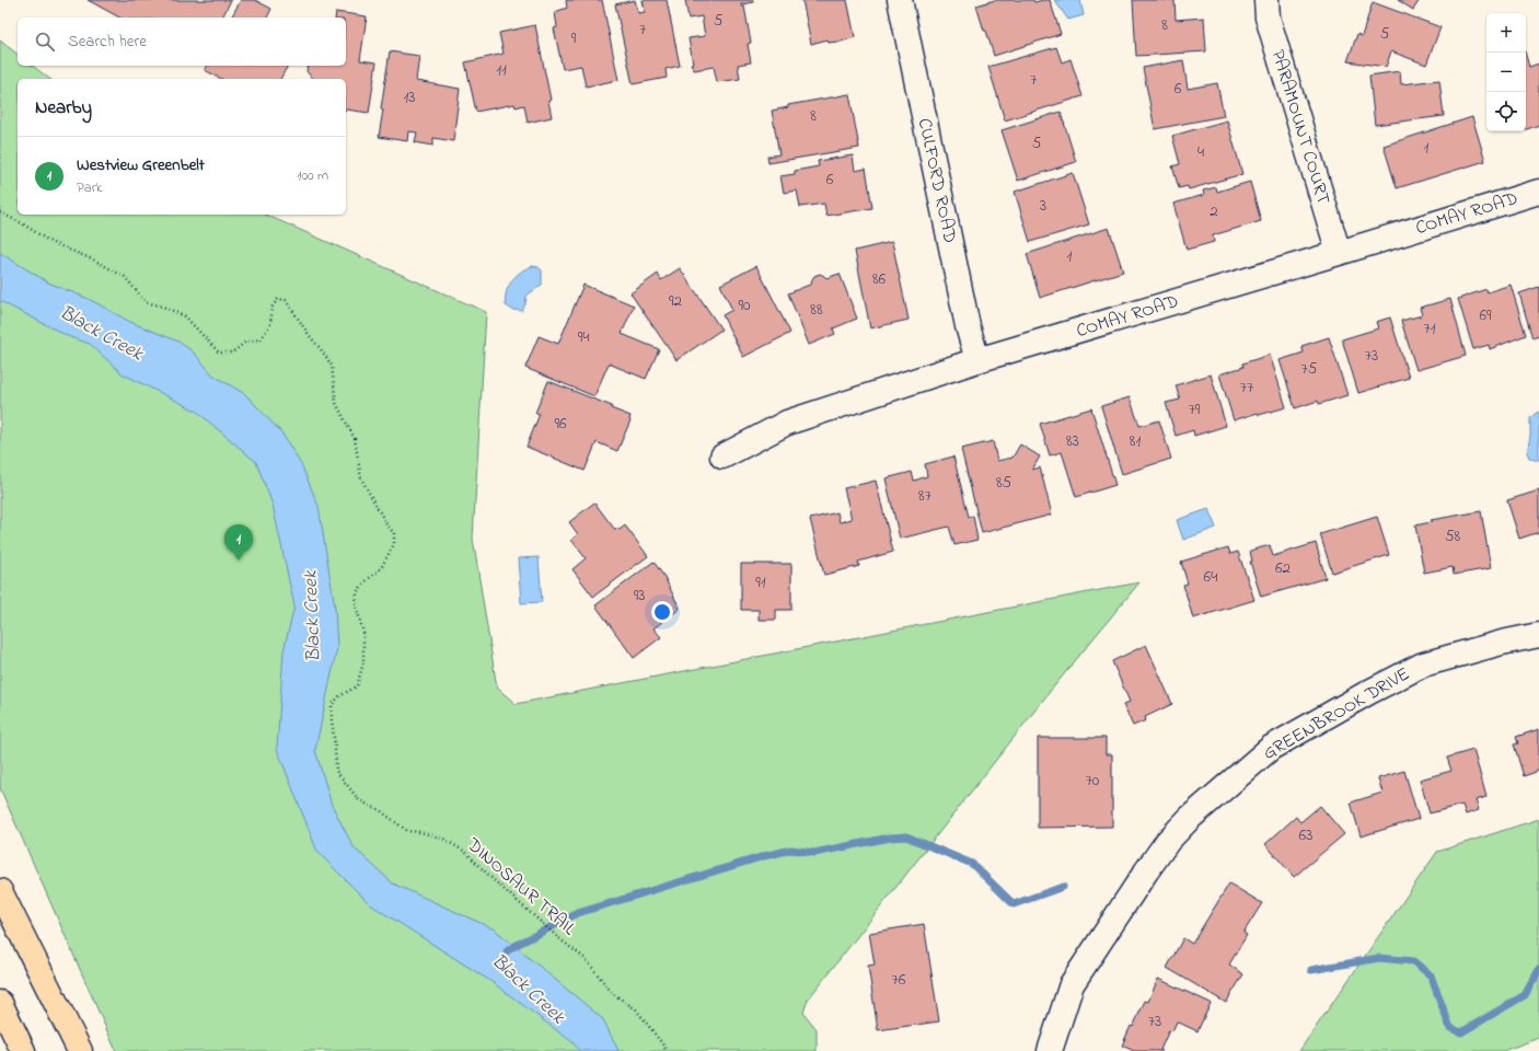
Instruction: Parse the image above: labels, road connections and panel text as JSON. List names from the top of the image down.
{
  "streets": {
    "street": [
      "PARAMOUNT COURT",
      "CULFORD ROAD",
      "COMAY ROAD",
      "GREENBROOK DRIVE"
    ],
    "path": ["DINOSAUR TRAIL"]
  },
  "crossings": [
    ["PARAMOUNT COURT", "COMAY ROAD"],
    ["CULFORD ROAD", "COMAY ROAD"]
  ],
  "water": ["Black Creek"],
  "house_numbers": [
    "5",
    "8",
    "7",
    "5",
    "9",
    "11",
    "7",
    "6",
    "13",
    "8",
    "5",
    "1",
    "4",
    "6",
    "3",
    "2",
    "1",
    "86",
    "92",
    "90",
    "88",
    "69",
    "71",
    "94",
    "73",
    "75",
    "77",
    "79",
    "96",
    "83",
    "81",
    "85",
    "87",
    "58",
    "62",
    "64",
    "91",
    "93",
    "70",
    "63",
    "76",
    "73"
  ],
  "page": {
    "map_buttons": ["+", "−"],
    "search": "Search here",
    "heading": "Nearby",
    "list": [
      {
        "mark": "1",
        "name": "Westview Greenbelt",
        "note": "Park",
        "value": "100 m"
      }
    ],
    "pins": "1"
  }
}
